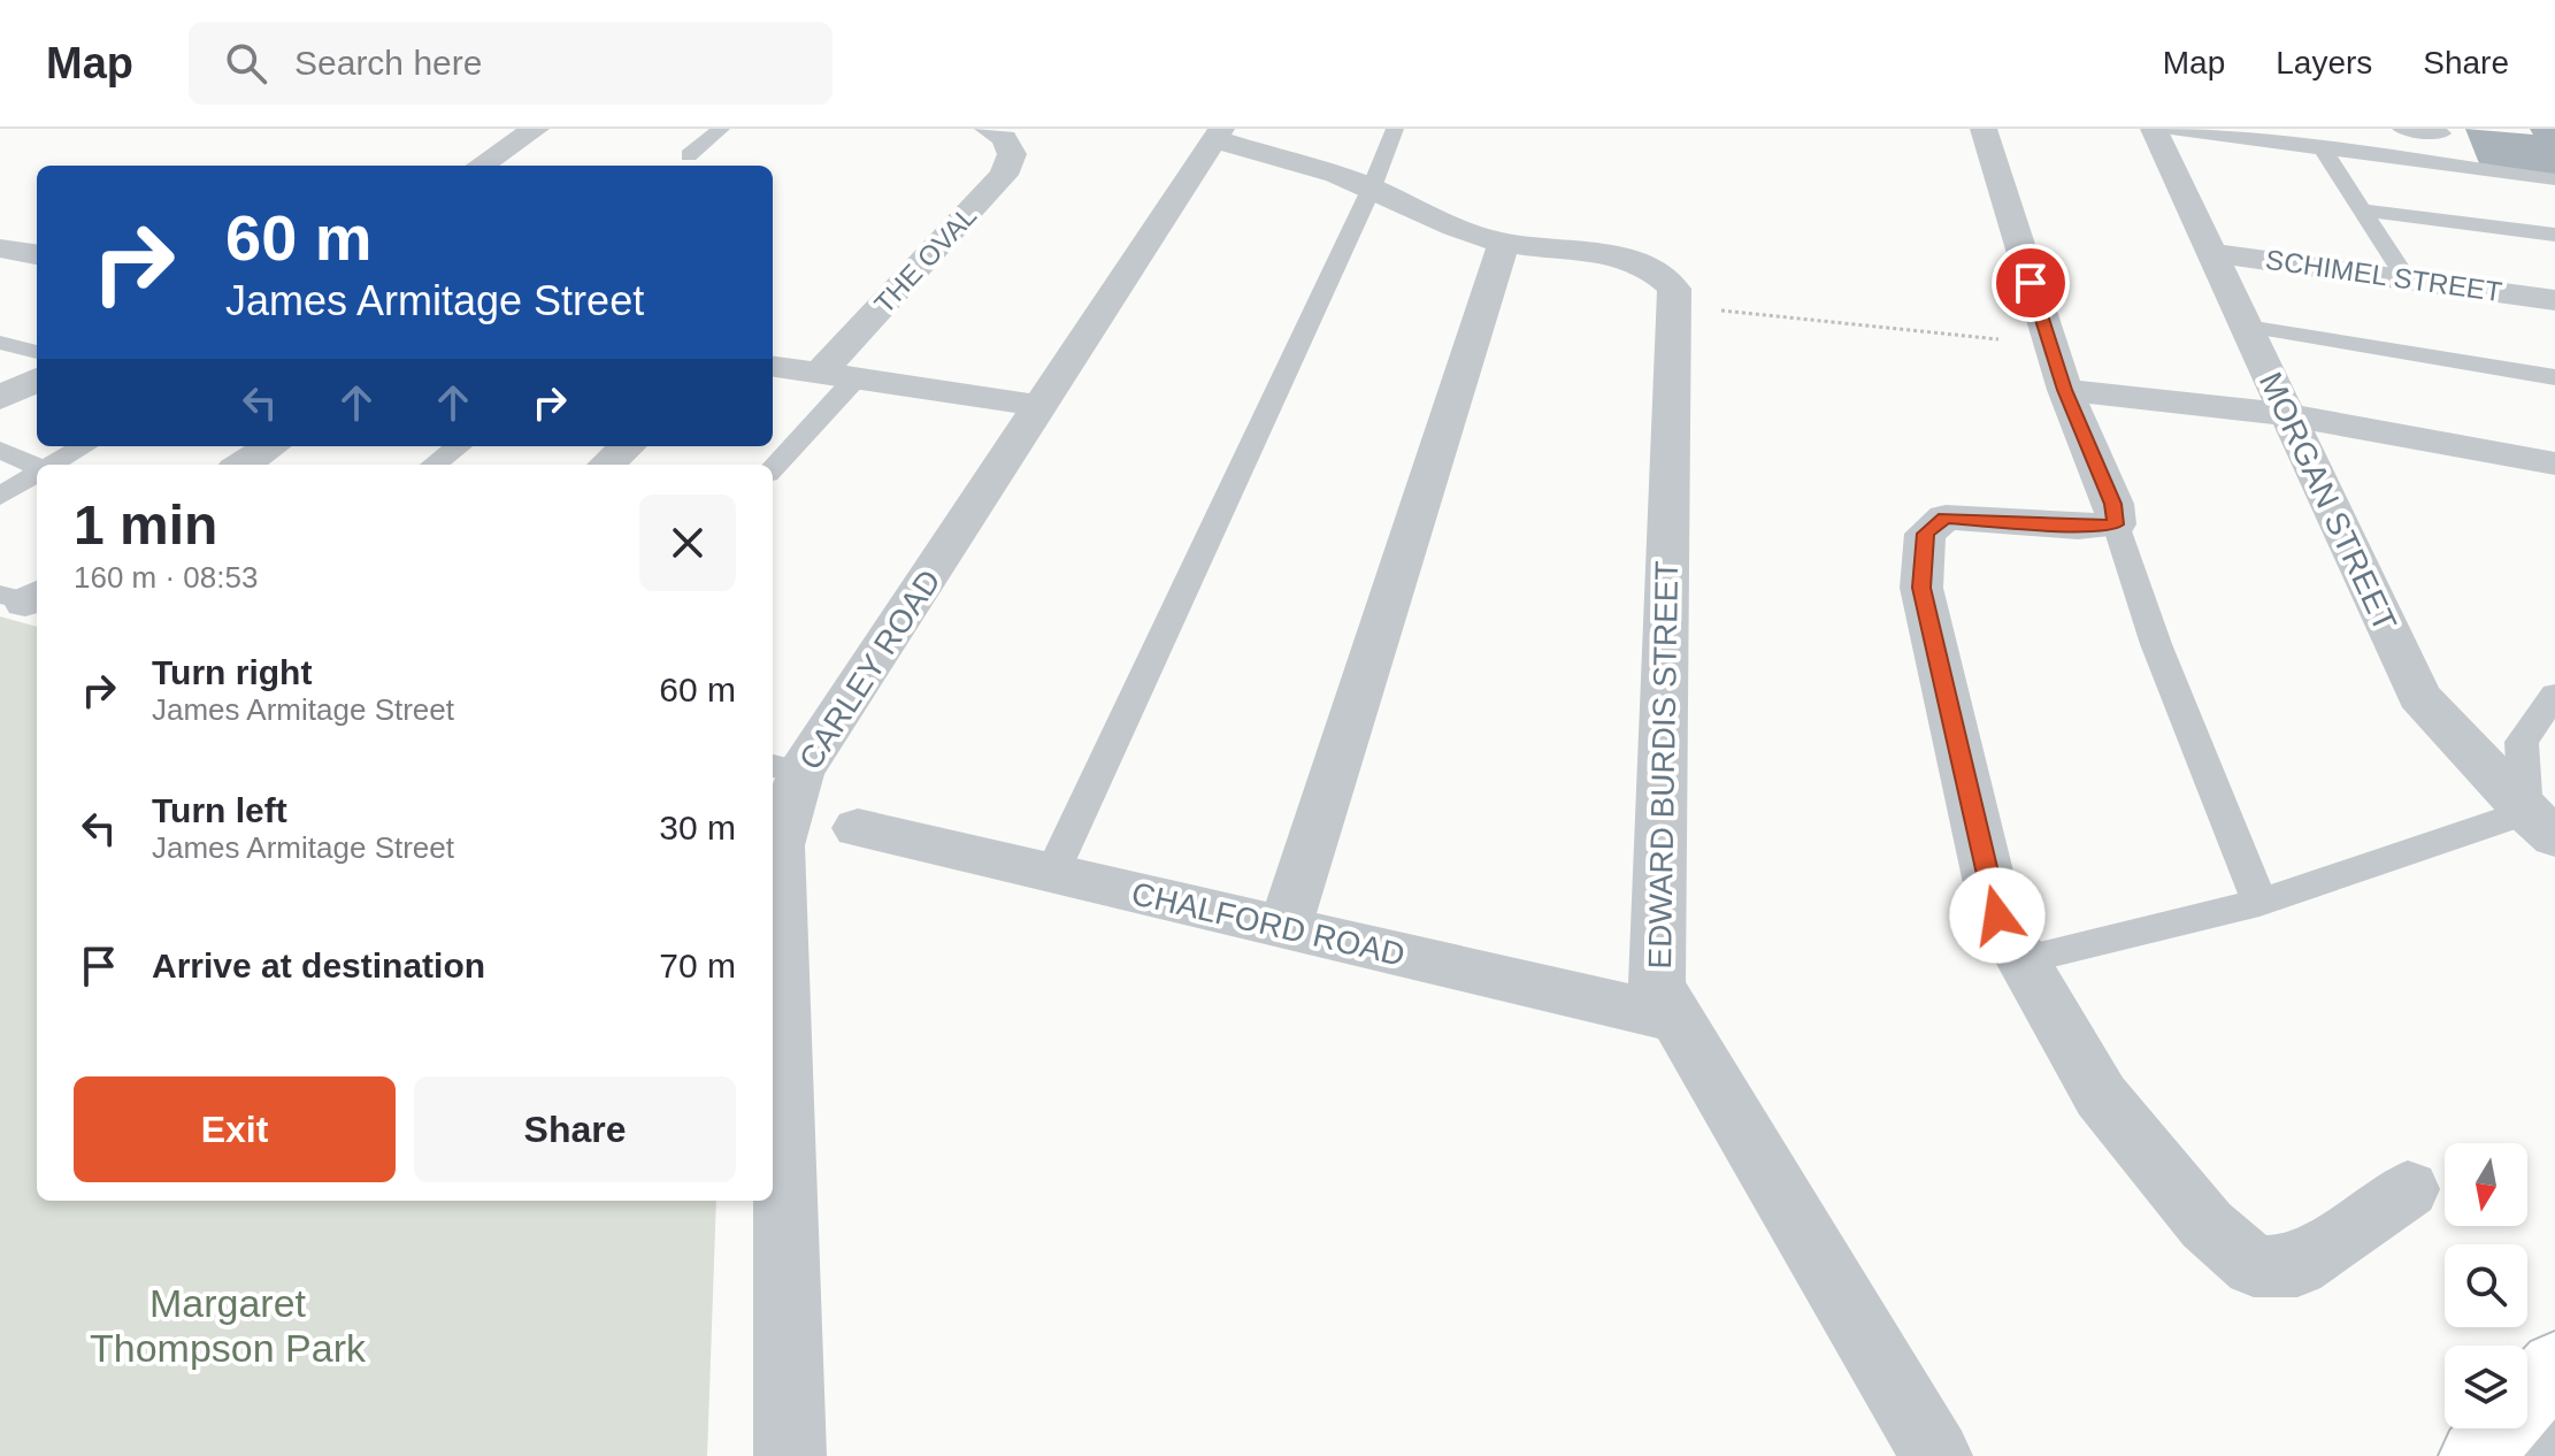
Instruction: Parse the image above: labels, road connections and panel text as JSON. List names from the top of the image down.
{
  "streets": {
    "street": [
      "THE OVAL",
      "SCHIMEL STREET",
      "MORGAN STREET",
      "CARLEY ROAD",
      "EDWARD BURDIS STREET",
      "CHALFORD ROAD"
    ]
  },
  "crossings": [
    ["SCHIMEL STREET", "MORGAN STREET"],
    ["EDWARD BURDIS STREET", "CHALFORD ROAD"]
  ],
  "parks": ["Margaret Thompson Park"],
  "north": "bottom",
  "page": {
    "header": "Map",
    "search": "Search here",
    "nav": ["Map", "Layers", "Share"],
    "turn": ["60 m", "James Armitage Street"],
    "heading": ["1 min", "160 m · 08:53"],
    "list": [
      {
        "name": "Turn right",
        "note": "James Armitage Street",
        "value": "60 m"
      },
      {
        "name": "Turn left",
        "note": "James Armitage Street",
        "value": "30 m"
      },
      {
        "name": "Arrive at destination",
        "value": "70 m"
      }
    ],
    "buttons": ["Exit", "Share"]
  }
}
